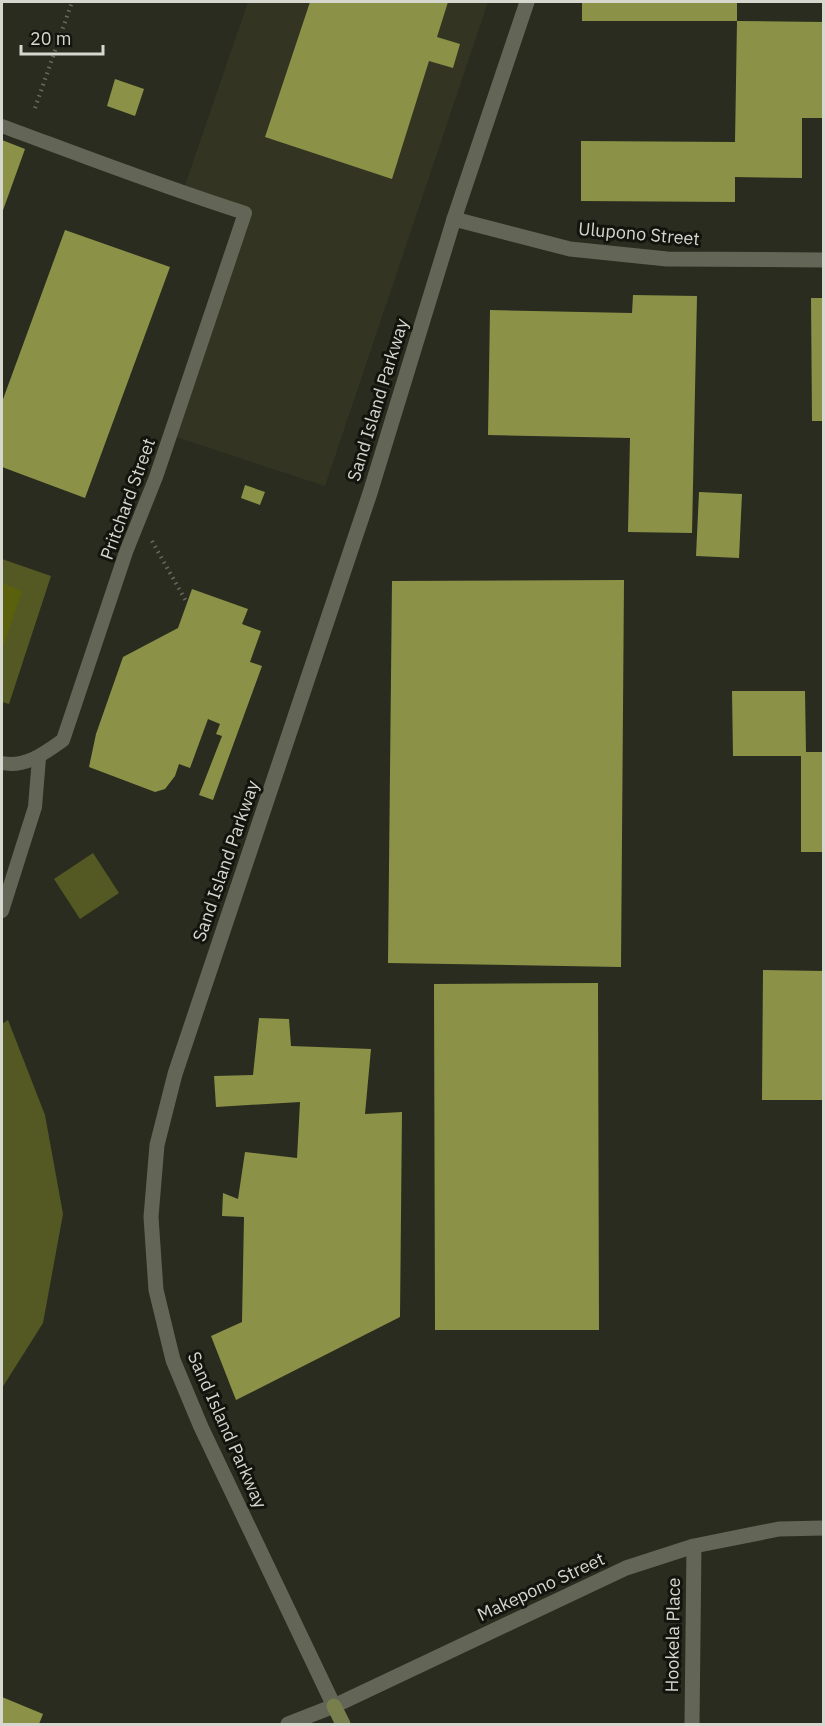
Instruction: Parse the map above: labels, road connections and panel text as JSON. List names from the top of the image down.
{
  "streets": {
    "main road": ["Sand Island Parkway"],
    "street": ["Ulupono Street", "Makepono Street", "Hookela Place"],
    "lane": ["Pritchard Street"]
  },
  "crossings": [
    ["Ulupono Street", "Sand Island Parkway"],
    ["Sand Island Parkway", "Makepono Street"],
    ["Makepono Street", "Hookela Place"]
  ],
  "scale_bar": "20 m"
}
